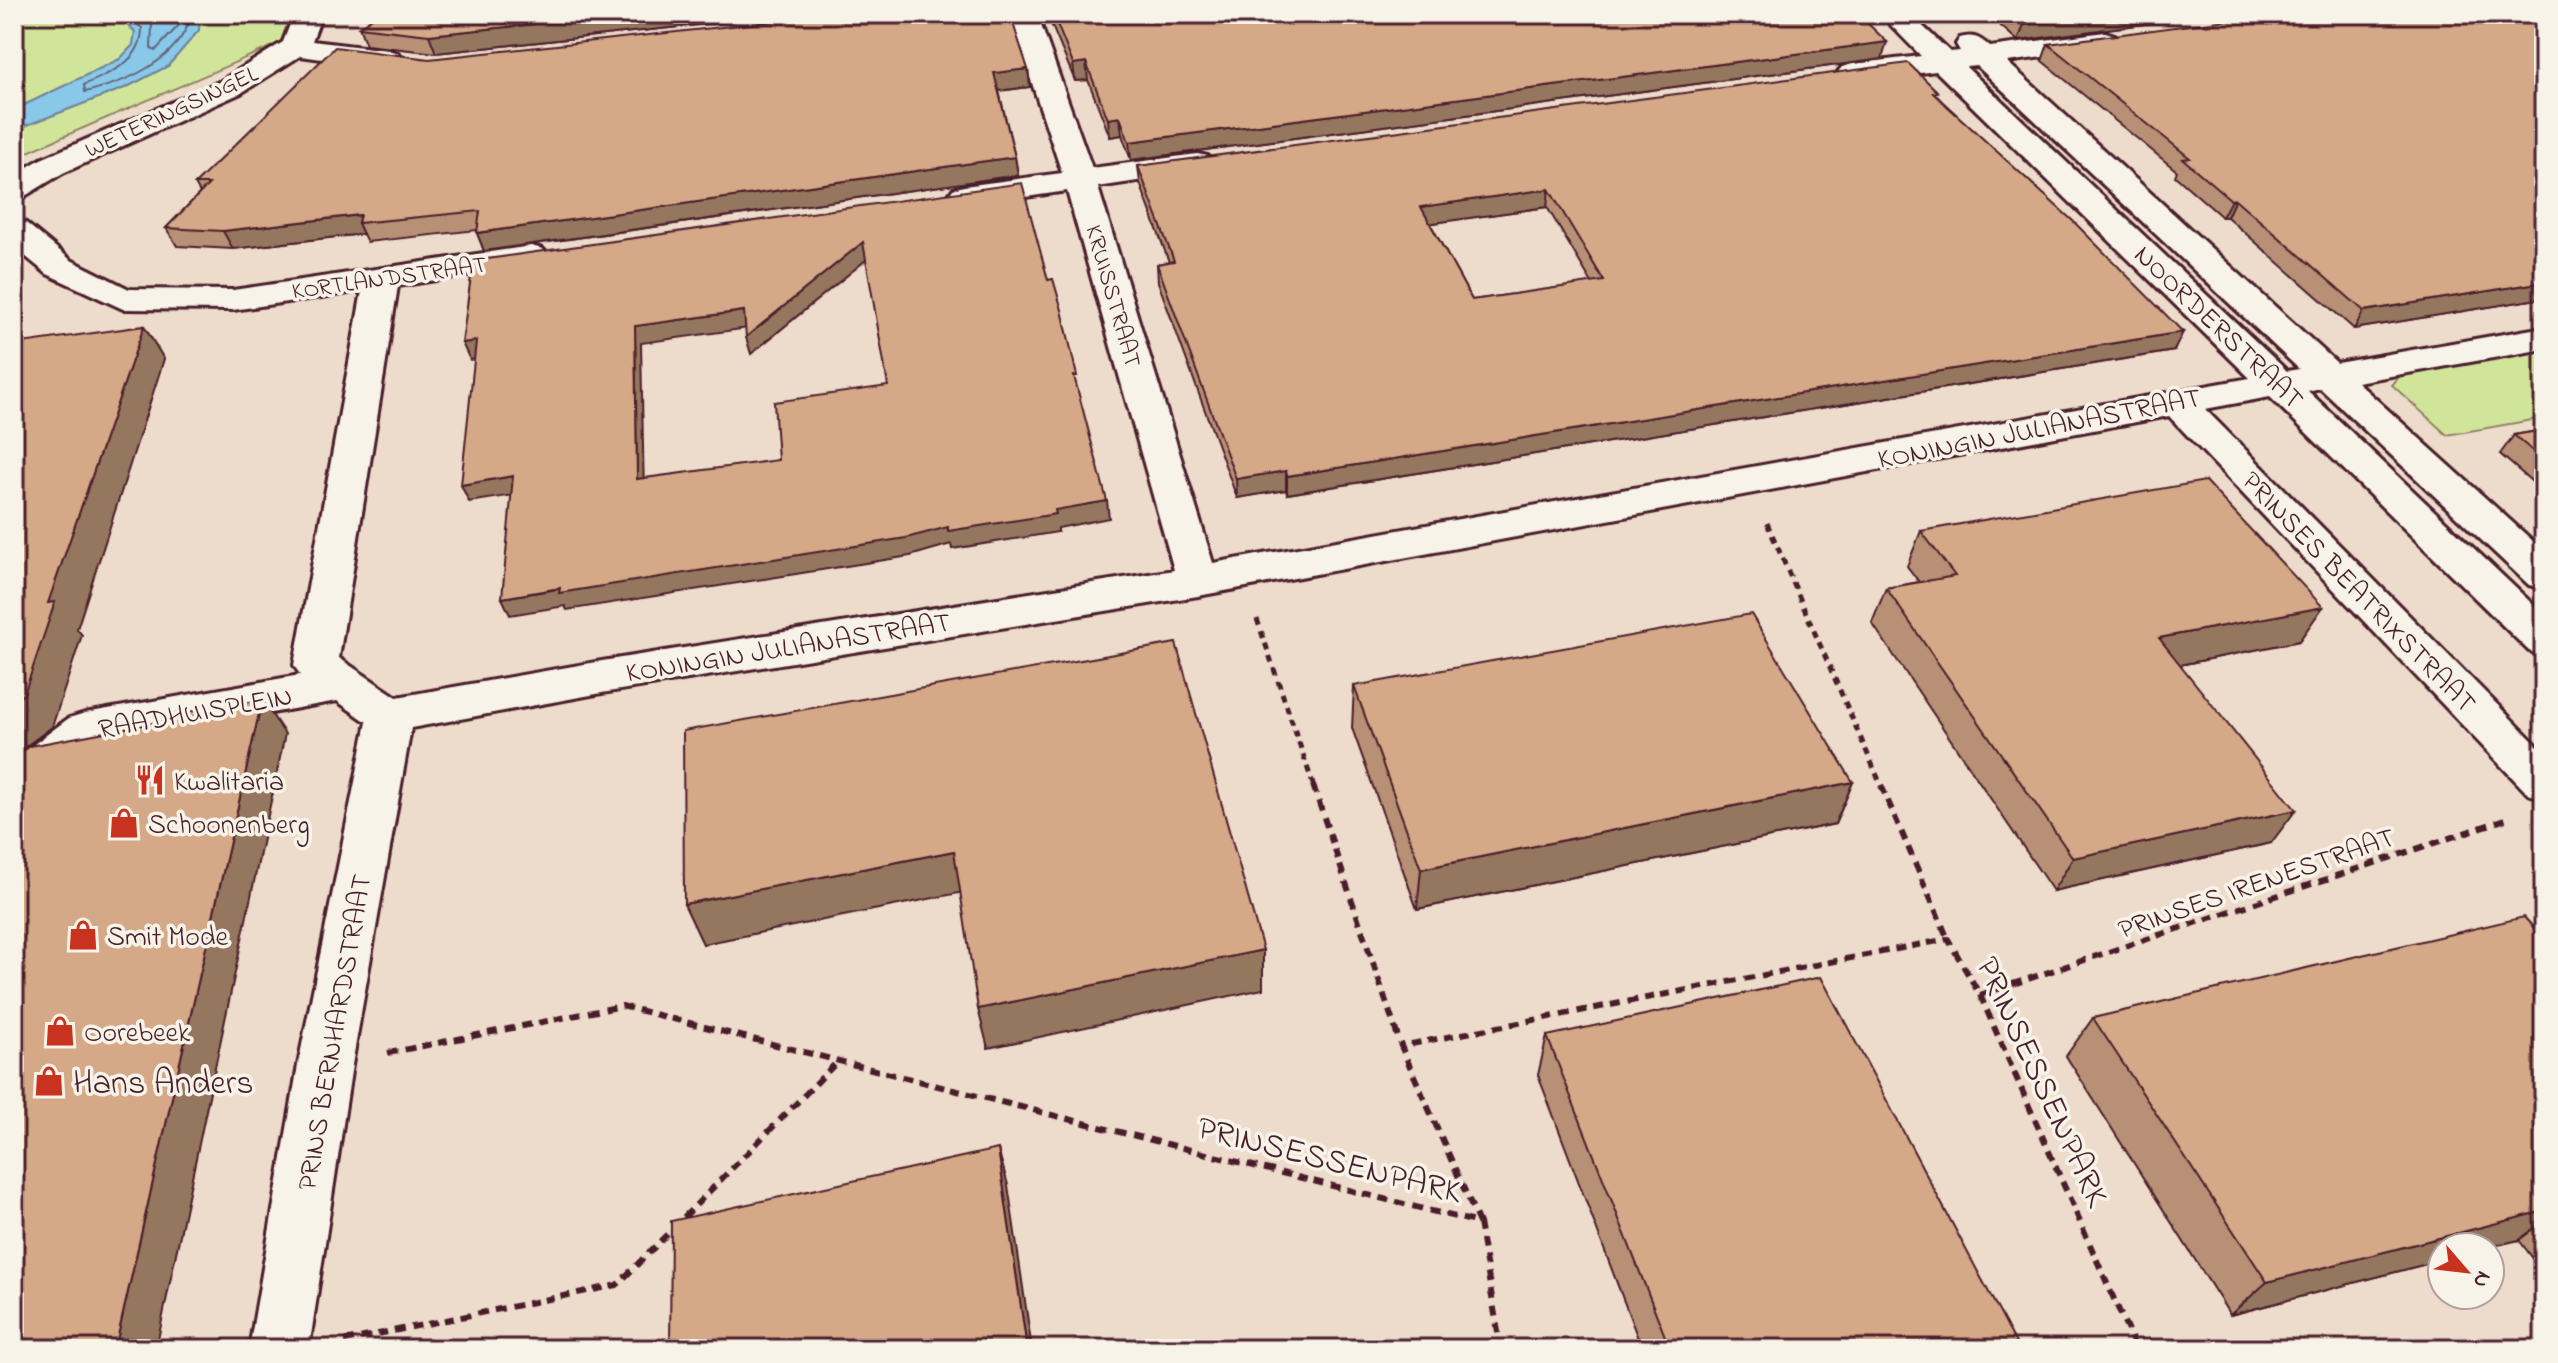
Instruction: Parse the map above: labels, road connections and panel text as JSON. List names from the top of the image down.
{
  "streets": {
    "street": [
      "WETERINGSINGEL",
      "KORTLANDSTRAAT",
      "KRUISSTRAAT",
      "NOORDERSTRAAT",
      "KONINGIN JULIANASTRAAT",
      "PRINSES BEATRIXSTRAAT",
      "RAADHUISPLEIN",
      "PRINS BERNHARDSTRAAT"
    ],
    "path": ["PRINSES IRENESTRAAT", "PRINSESSENPARK"]
  },
  "crossings": [
    ["KRUISSTRAAT", "KONINGIN JULIANASTRAAT"],
    ["NOORDERSTRAAT", "KONINGIN JULIANASTRAAT"],
    ["KONINGIN JULIANASTRAAT", "PRINSES BEATRIXSTRAAT"],
    ["KONINGIN JULIANASTRAAT", "PRINS BERNHARDSTRAAT"],
    ["PRINSES IRENESTRAAT", "PRINSESSENPARK"],
    ["PRINS BERNHARDSTRAAT", "PRINSESSENPARK"]
  ],
  "places": {
    "restaurant": ["Kwalitaria"],
    "shop": [
      "Schoonenberg",
      "Smit Mode",
      "Oorebeek",
      "Hans Anders"
    ]
  },
  "north": "bottom right"
}
